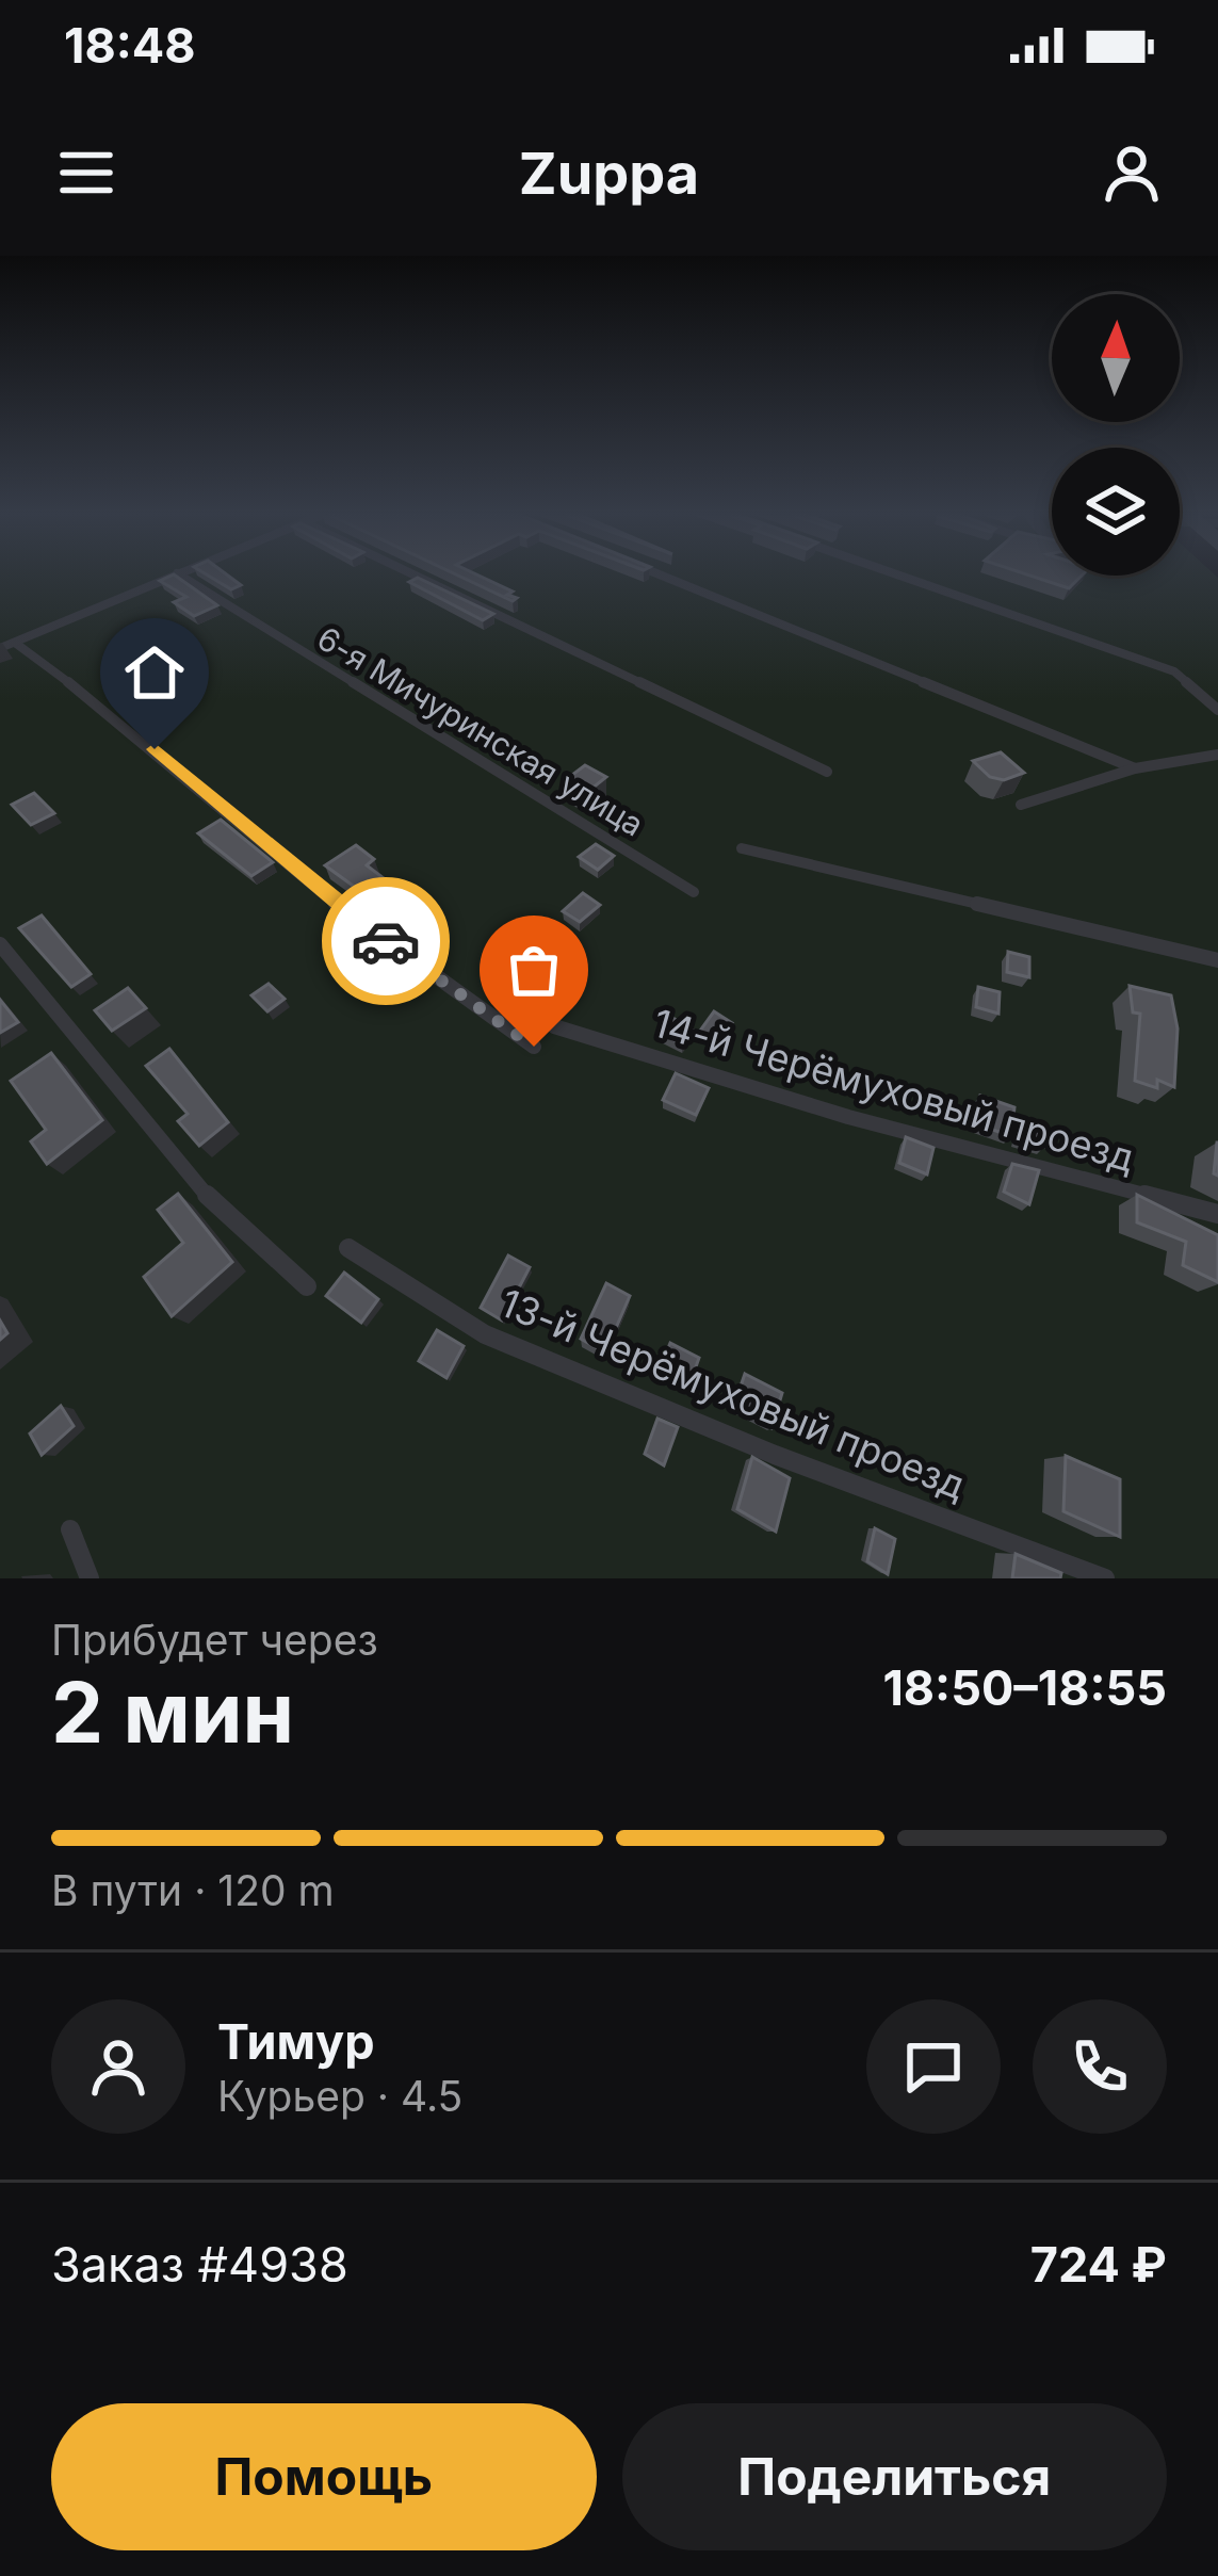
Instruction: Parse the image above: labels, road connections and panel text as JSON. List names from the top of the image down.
{
  "streets": {
    "lane": ["6-я Мичуринская улица", "14-й Черёмуховый проезд", "13-й Черёмуховый проезд"]
  },
  "north": "top",
  "page": {
    "status": "18:48",
    "header": "Zuppa",
    "heading": ["2 мин", "Прибудет через", "18:50–18:55"],
    "panel": [
      "Тимур",
      "Курьер · 4.5",
      "Заказ #4938",
      "724 ₽"
    ],
    "bar": "В пути · 120 m",
    "buttons": ["Помощь", "Поделиться"]
  }
}
